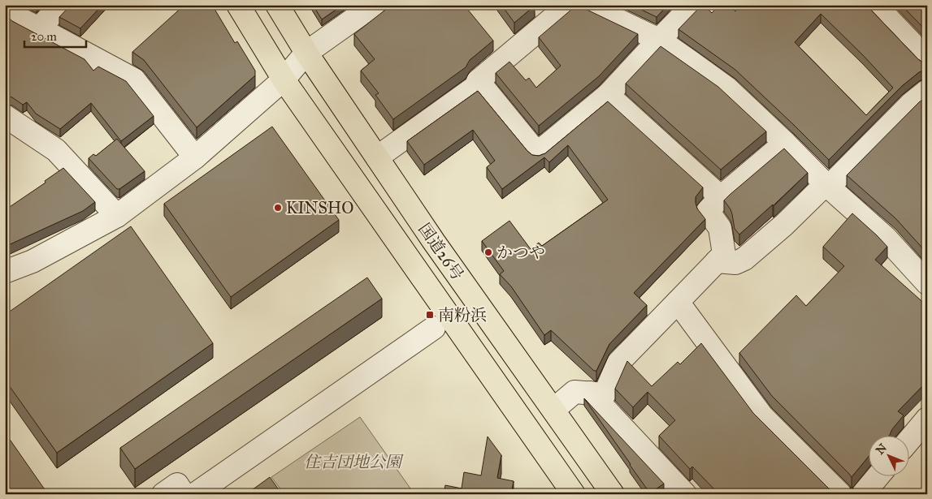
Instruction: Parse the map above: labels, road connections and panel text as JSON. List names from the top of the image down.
{
  "streets": {
    "highway": ["国道26号"]
  },
  "parks": ["住吉団地公園"],
  "places": {
    "other": ["KINSHO", "かつや"],
    "transit": ["南粉浜"]
  },
  "scale_bar": "20 m",
  "north": "top left"
}
